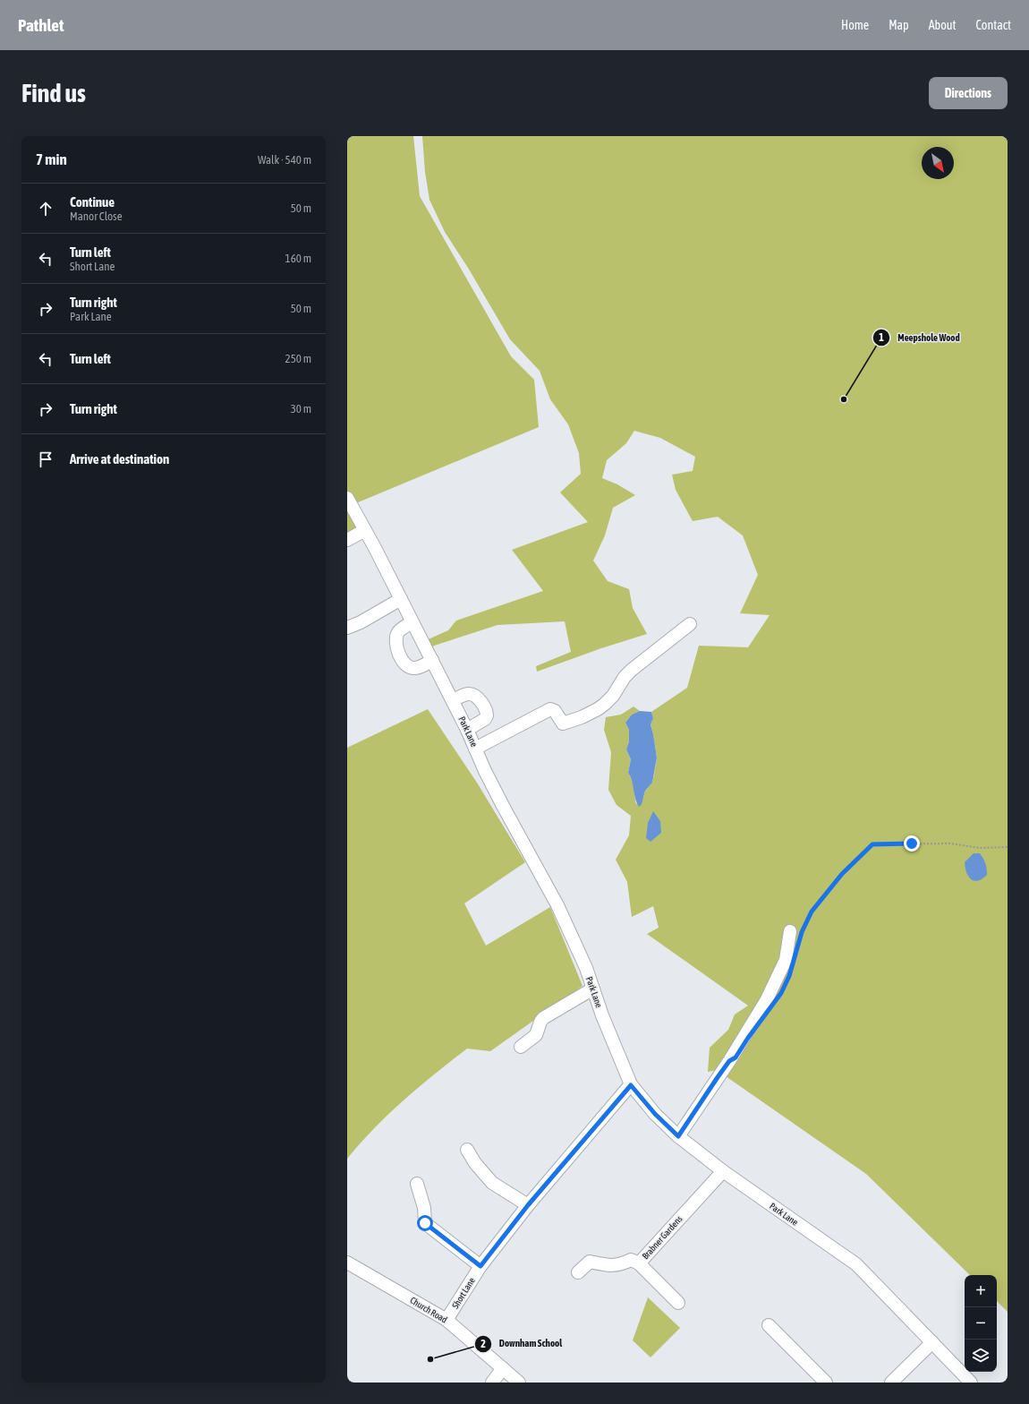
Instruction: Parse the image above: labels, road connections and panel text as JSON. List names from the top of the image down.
{
  "streets": {
    "street": [
      "Park Lane",
      "Brabner Gardens",
      "Short Lane",
      "Church Road"
    ]
  },
  "crossings": [
    ["Park Lane", "Brabner Gardens"],
    ["Park Lane", "Short Lane"],
    ["Short Lane", "Church Road"]
  ],
  "places": ["Meepshole Wood", "Downham School"],
  "north": "bottom right",
  "page": {
    "header": "Pathlet",
    "nav": [
      "Home",
      "Map",
      "About",
      "Contact"
    ],
    "buttons": "Directions",
    "title": "Find us",
    "heading": ["7 min", "Walk · 540 m"],
    "list": [
      ["Continue", "Manor Close", "50 m"],
      ["Turn left", "Short Lane", "160 m"],
      ["Turn right", "Park Lane", "50 m"],
      ["Turn left", "250 m"],
      ["Turn right", "30 m"],
      "Arrive at destination"
    ],
    "map_buttons": ["+", "−"]
  }
}
